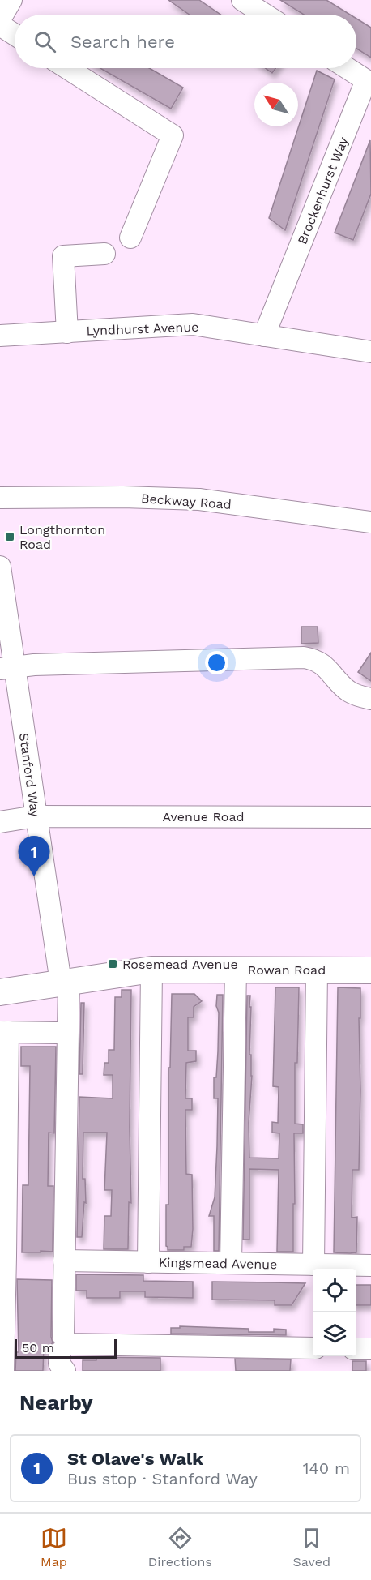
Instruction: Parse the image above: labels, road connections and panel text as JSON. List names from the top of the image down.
{
  "streets": {
    "main road": ["Rowan Road"],
    "street": [
      "Brockenhurst Way",
      "Lyndhurst Avenue",
      "Beckway Road",
      "Stanford Way",
      "Avenue Road",
      "Kingsmead Avenue"
    ]
  },
  "crossings": [
    ["Brockenhurst Way", "Lyndhurst Avenue"],
    ["Stanford Way", "Avenue Road"],
    ["Stanford Way", "Rowan Road"],
    ["Stanford Way", "Kingsmead Avenue"]
  ],
  "places": {
    "transit": ["Longthornton Road", "Rosemead Avenue"]
  },
  "scale_bar": "50 m",
  "north": "top left",
  "page": {
    "search": "Search here",
    "pins": "1",
    "scale": "50 m",
    "heading": "Nearby",
    "list": [
      {
        "mark": "1",
        "name": "St Olave's Walk",
        "note": "Bus stop · Stanford Way",
        "value": "140 m"
      }
    ],
    "nav": ["Map", "Directions", "Saved"]
  }
}
